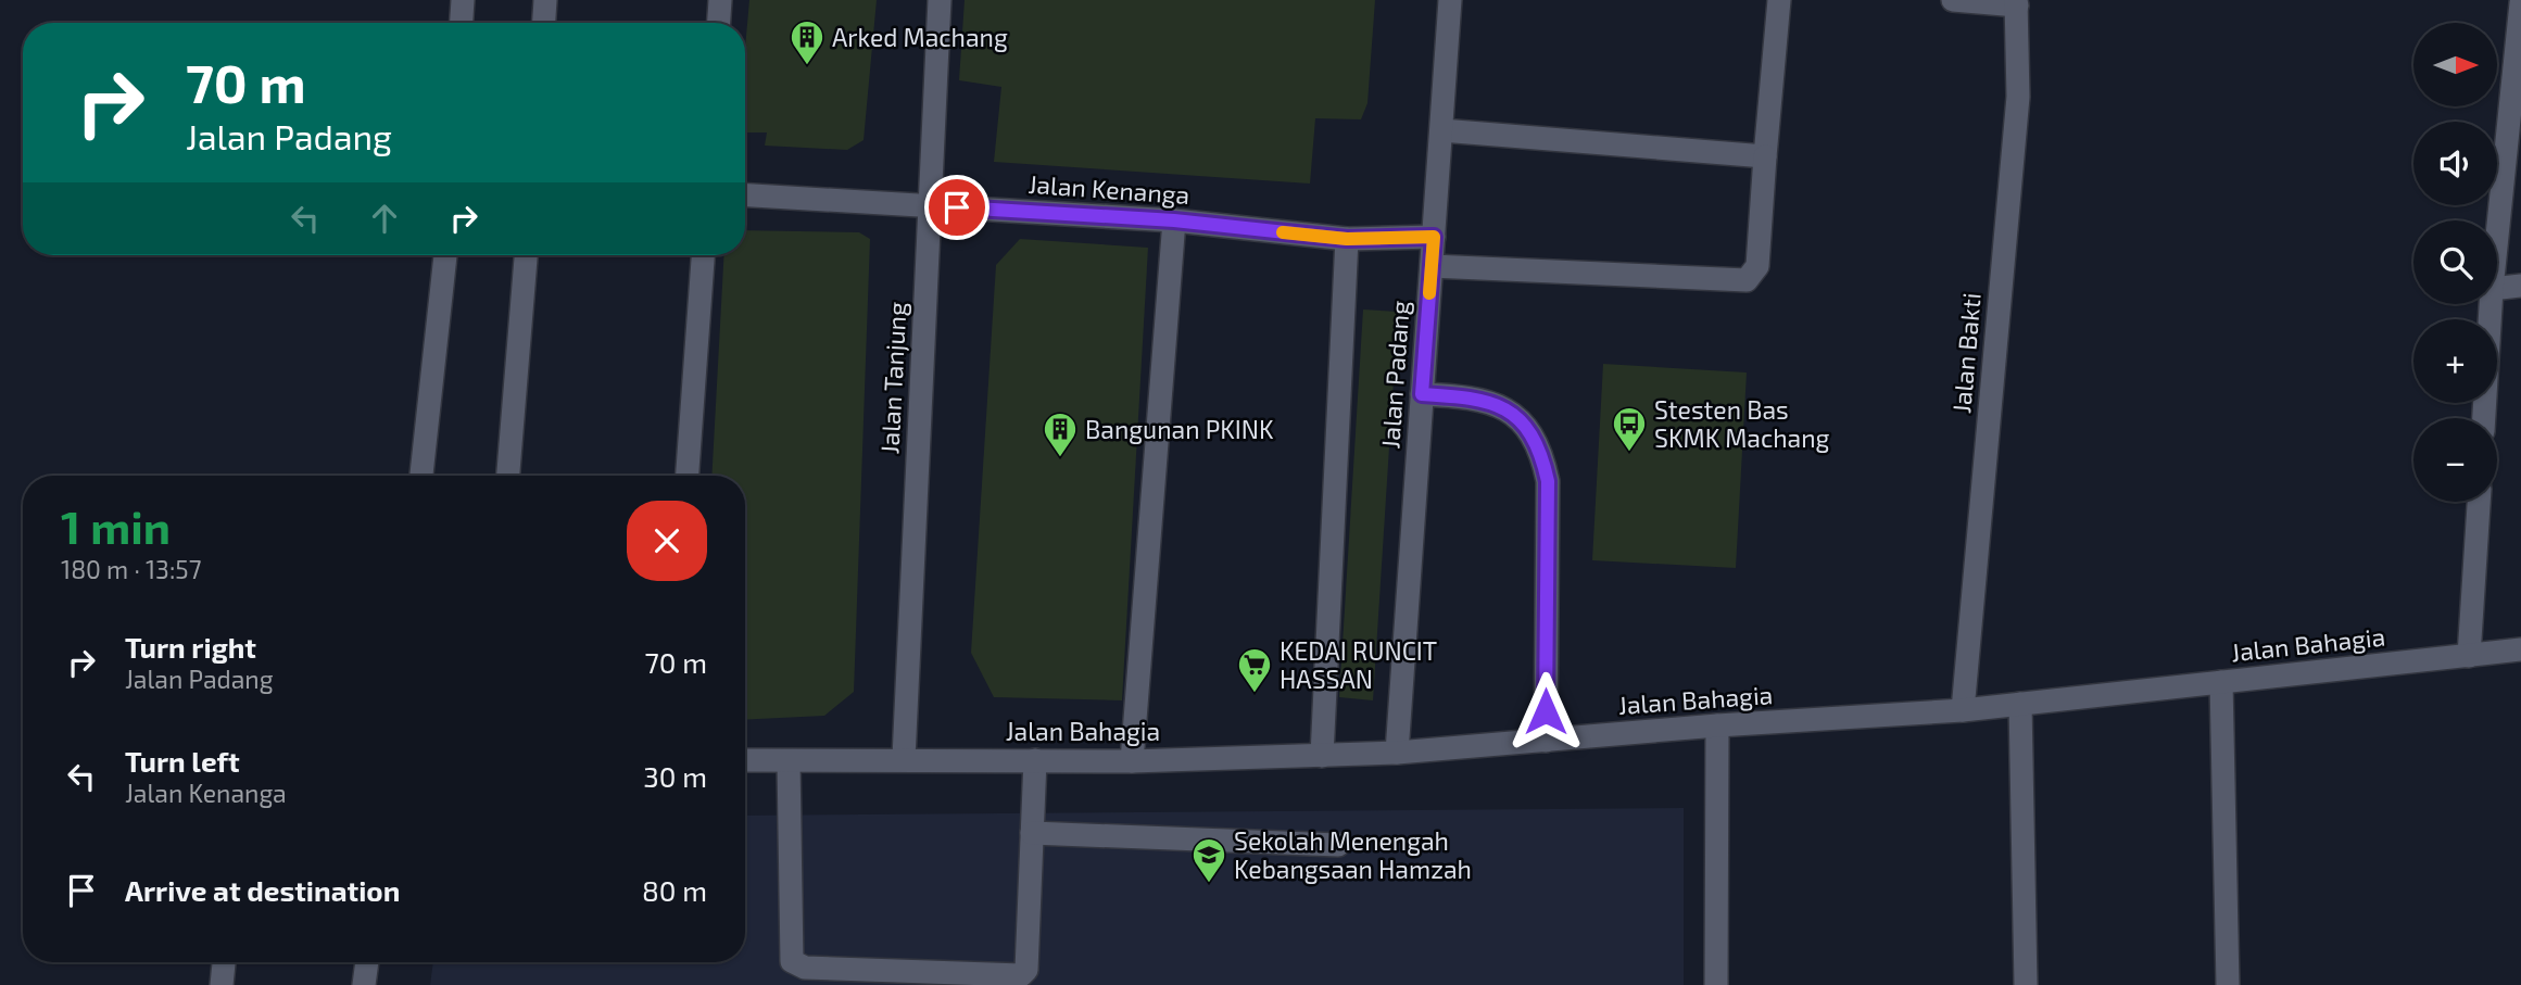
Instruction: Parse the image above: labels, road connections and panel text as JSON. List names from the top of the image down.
{
  "streets": {
    "street": [
      "Jalan Kenanga",
      "Jalan Bakti",
      "Jalan Padang",
      "Jalan Tanjung",
      "Jalan Bahagia"
    ]
  },
  "crossings": [
    ["Jalan Kenanga", "Jalan Padang"],
    ["Jalan Kenanga", "Jalan Tanjung"],
    ["Jalan Bakti", "Jalan Bahagia"],
    ["Jalan Padang", "Jalan Bahagia"],
    ["Jalan Tanjung", "Jalan Bahagia"]
  ],
  "places": {
    "building": ["Arked Machang", "Bangunan PKINK"],
    "bus stop": ["Stesten Bas SKMK Machang"],
    "supermarket": ["KEDAI RUNCIT HASSAN"],
    "school or university": ["Sekolah Menengah Kebangsaan Hamzah"]
  },
  "north": "right",
  "page": {
    "map_buttons": ["+", "−"],
    "turn": ["70 m", "Jalan Padang"],
    "heading": ["1 min", "180 m · 13:57"],
    "list": [
      {
        "name": "Turn right",
        "note": "Jalan Padang",
        "value": "70 m"
      },
      {
        "name": "Turn left",
        "note": "Jalan Kenanga",
        "value": "30 m"
      },
      {
        "name": "Arrive at destination",
        "value": "80 m"
      }
    ]
  }
}
